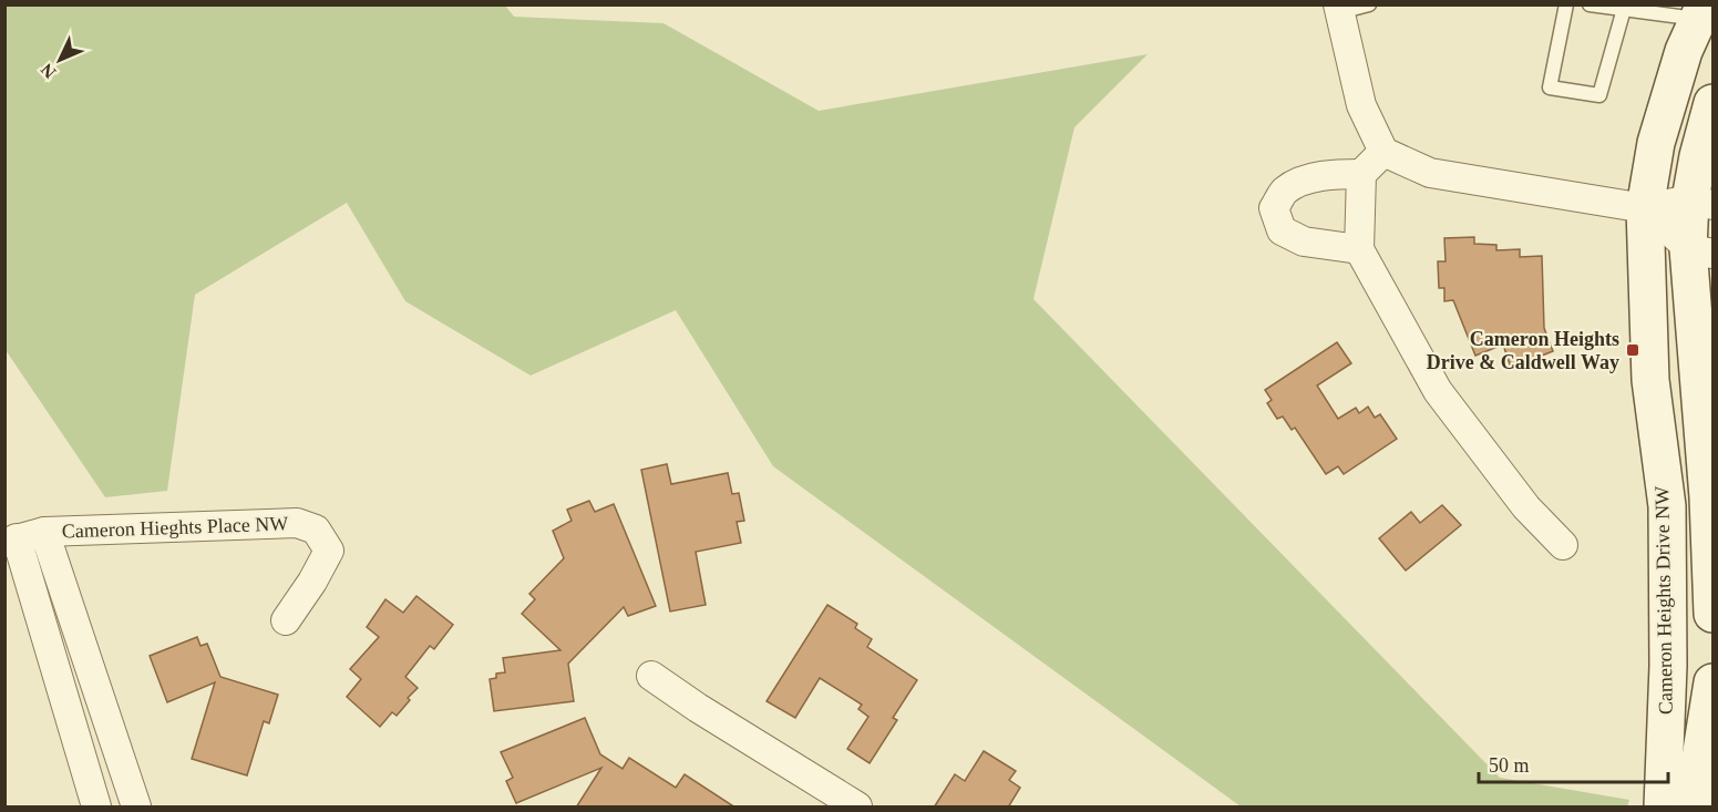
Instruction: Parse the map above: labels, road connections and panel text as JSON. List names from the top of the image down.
{
  "streets": {
    "street": ["Cameron Hieghts Place NW", "Cameron Heights Drive NW"]
  },
  "places": {
    "transit": ["Cameron Heights Drive & Caldwell Way"]
  },
  "scale_bar": "50 m",
  "north": "bottom left"
}
